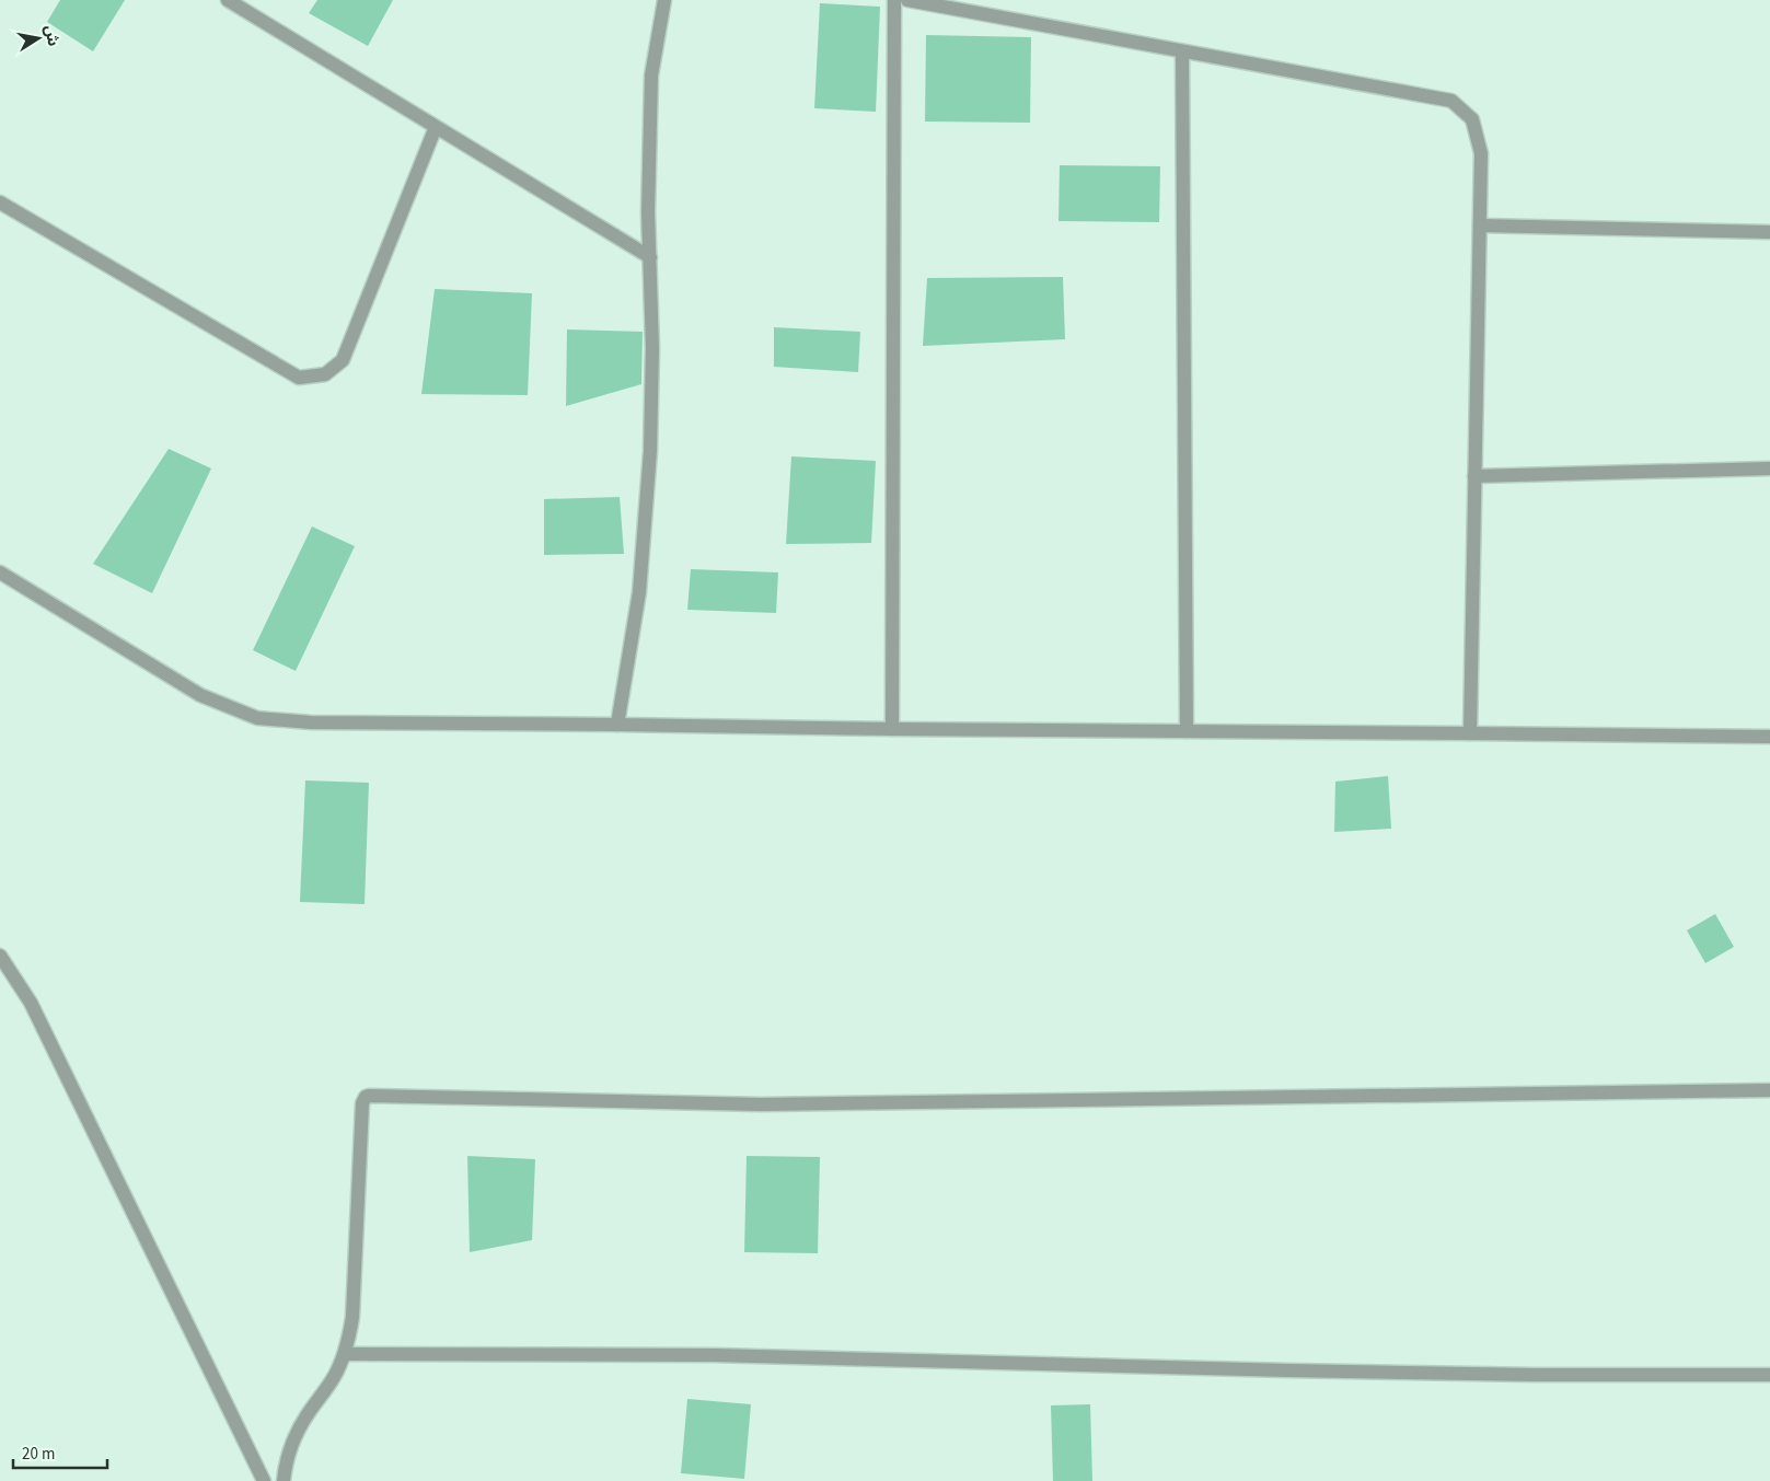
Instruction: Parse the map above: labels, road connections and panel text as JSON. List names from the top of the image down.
{
  "scale_bar": "20 m",
  "north": "right"
}
